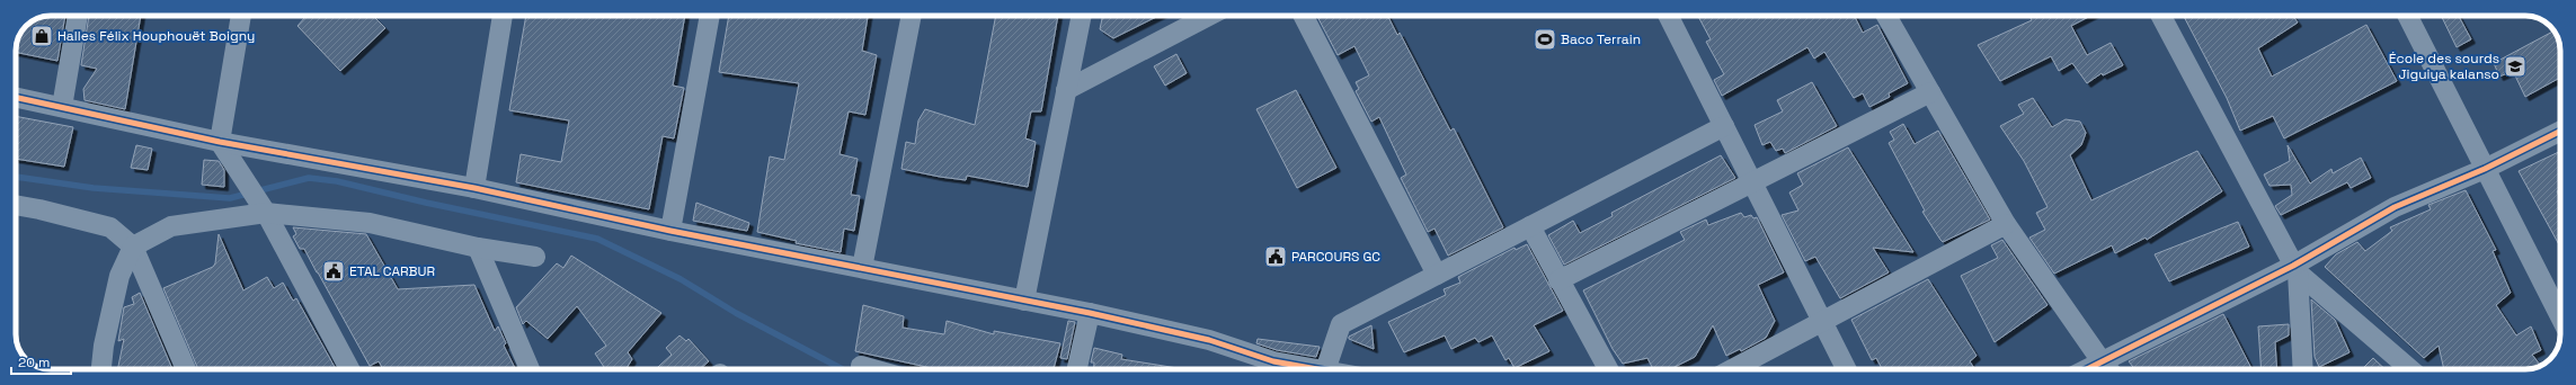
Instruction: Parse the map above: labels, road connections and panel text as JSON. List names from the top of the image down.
{
  "places": {
    "shop": ["Halles Félix Houphouët Boigny"],
    "sports": ["Baco Terrain"],
    "school or university": ["École des sourds Jiguiya kalanso"],
    "public building": ["PARCOURS GC", "ETAL CARBUR"]
  },
  "scale_bar": "20 m"
}
